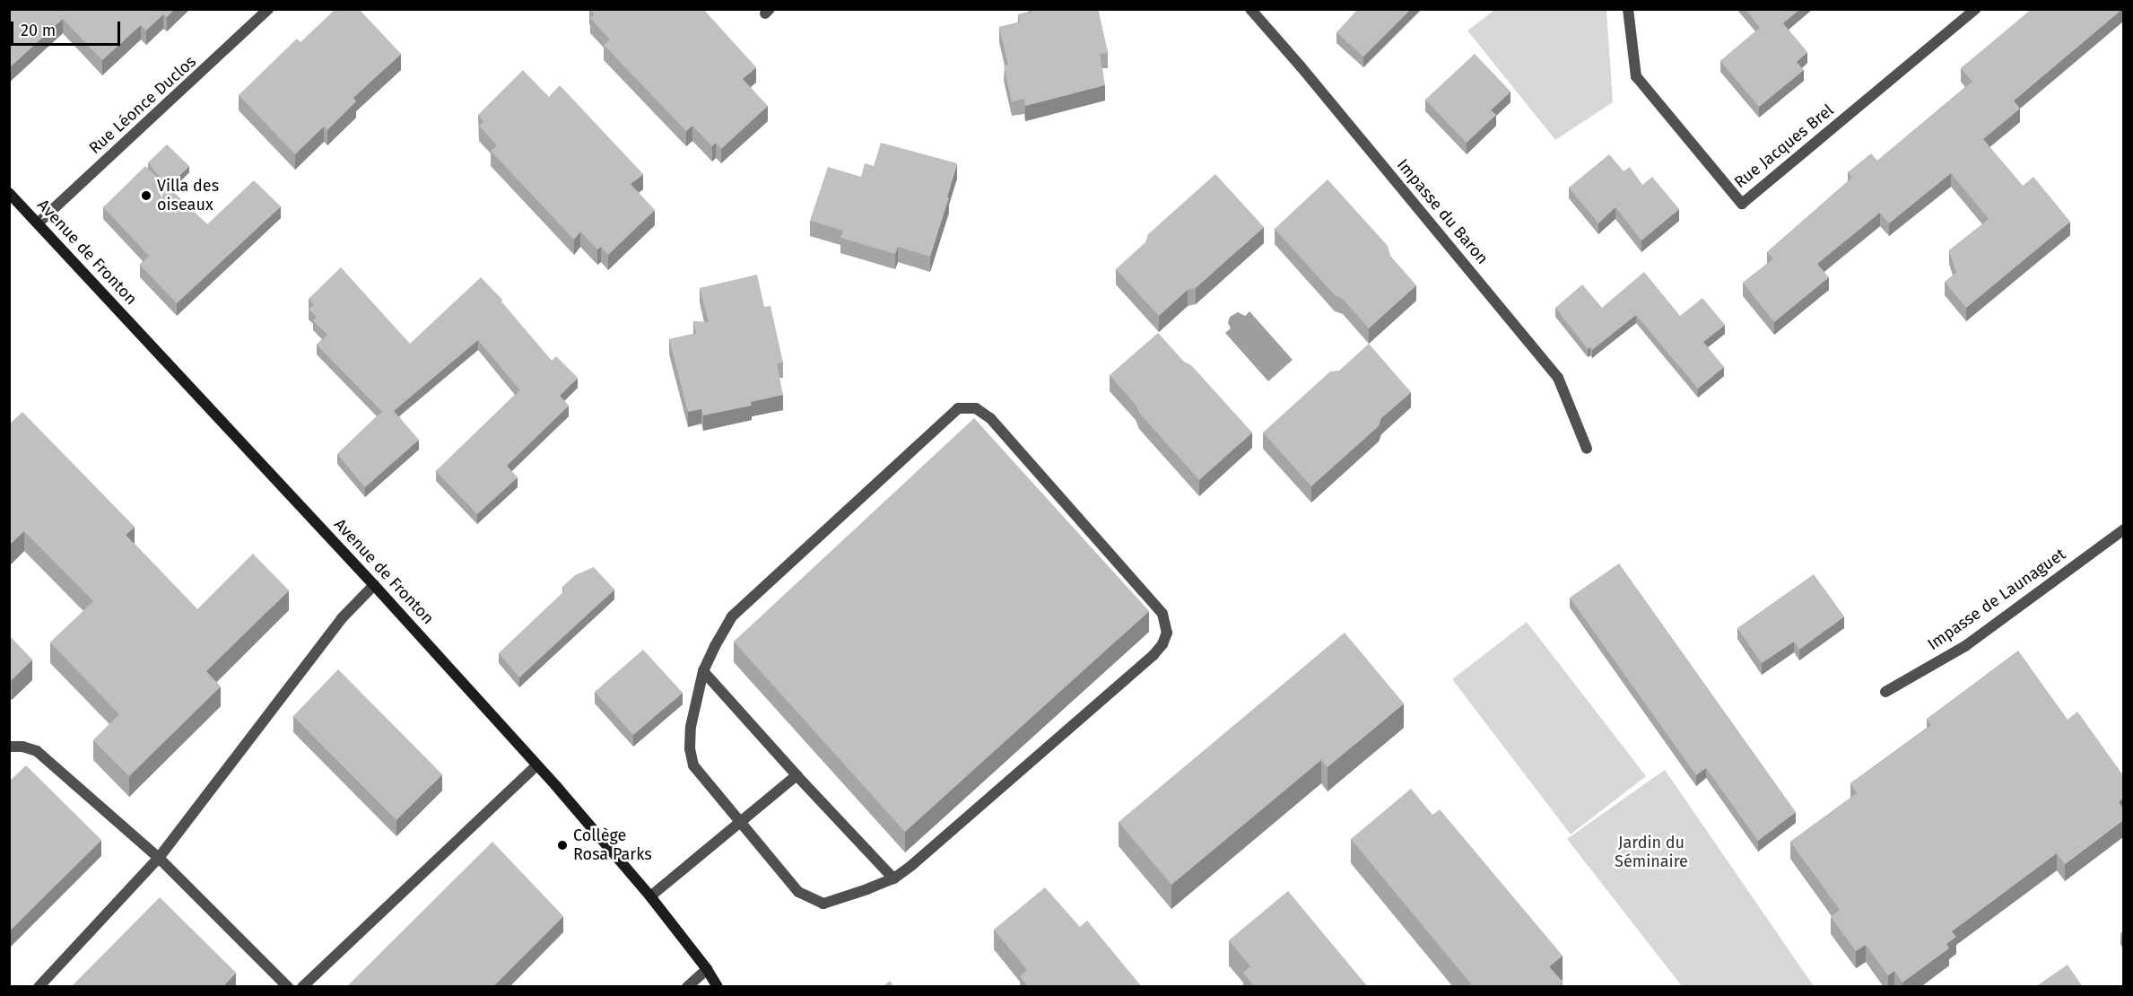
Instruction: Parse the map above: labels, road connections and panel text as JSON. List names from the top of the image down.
{
  "streets": {
    "street": [
      "Rue Léonce Duclos",
      "Rue Jacques Brel",
      "Impasse du Baron",
      "Avenue de Fronton",
      "Impasse de Launaguet"
    ]
  },
  "crossings": [
    ["Rue Léonce Duclos", "Avenue de Fronton"]
  ],
  "parks": ["Jardin du Séminaire"],
  "places": ["Villa des oiseaux", "Collège Rosa Parks"],
  "scale_bar": "20 m"
}
